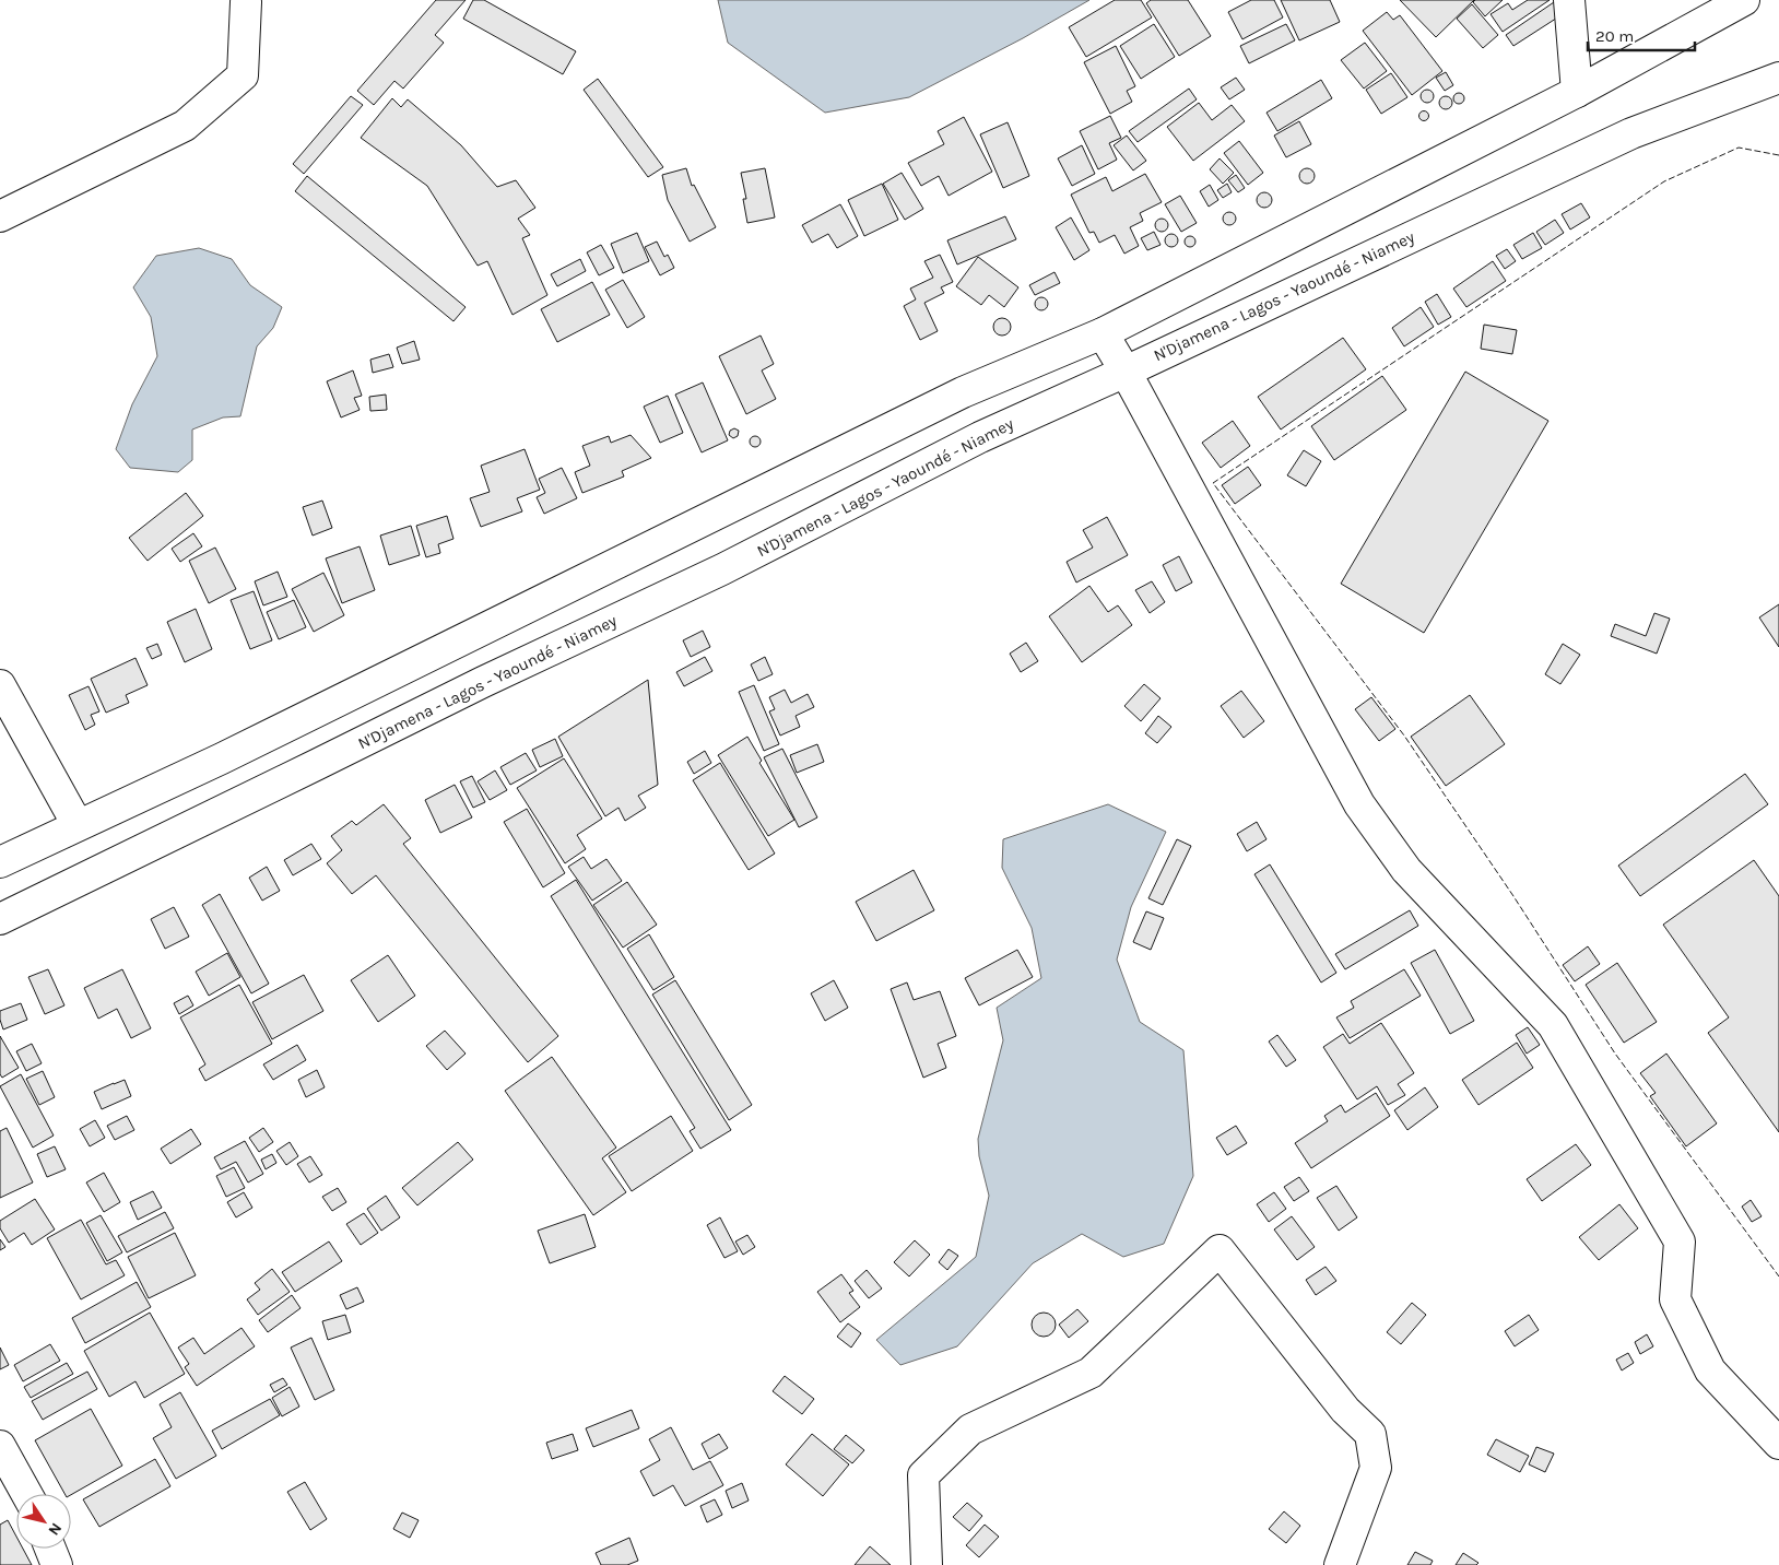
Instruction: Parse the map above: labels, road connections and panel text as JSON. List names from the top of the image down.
{
  "streets": {
    "main road": ["N'Djamena - Lagos - Yaoundé - Niamey"]
  },
  "scale_bar": "20 m",
  "north": "bottom right"
}
